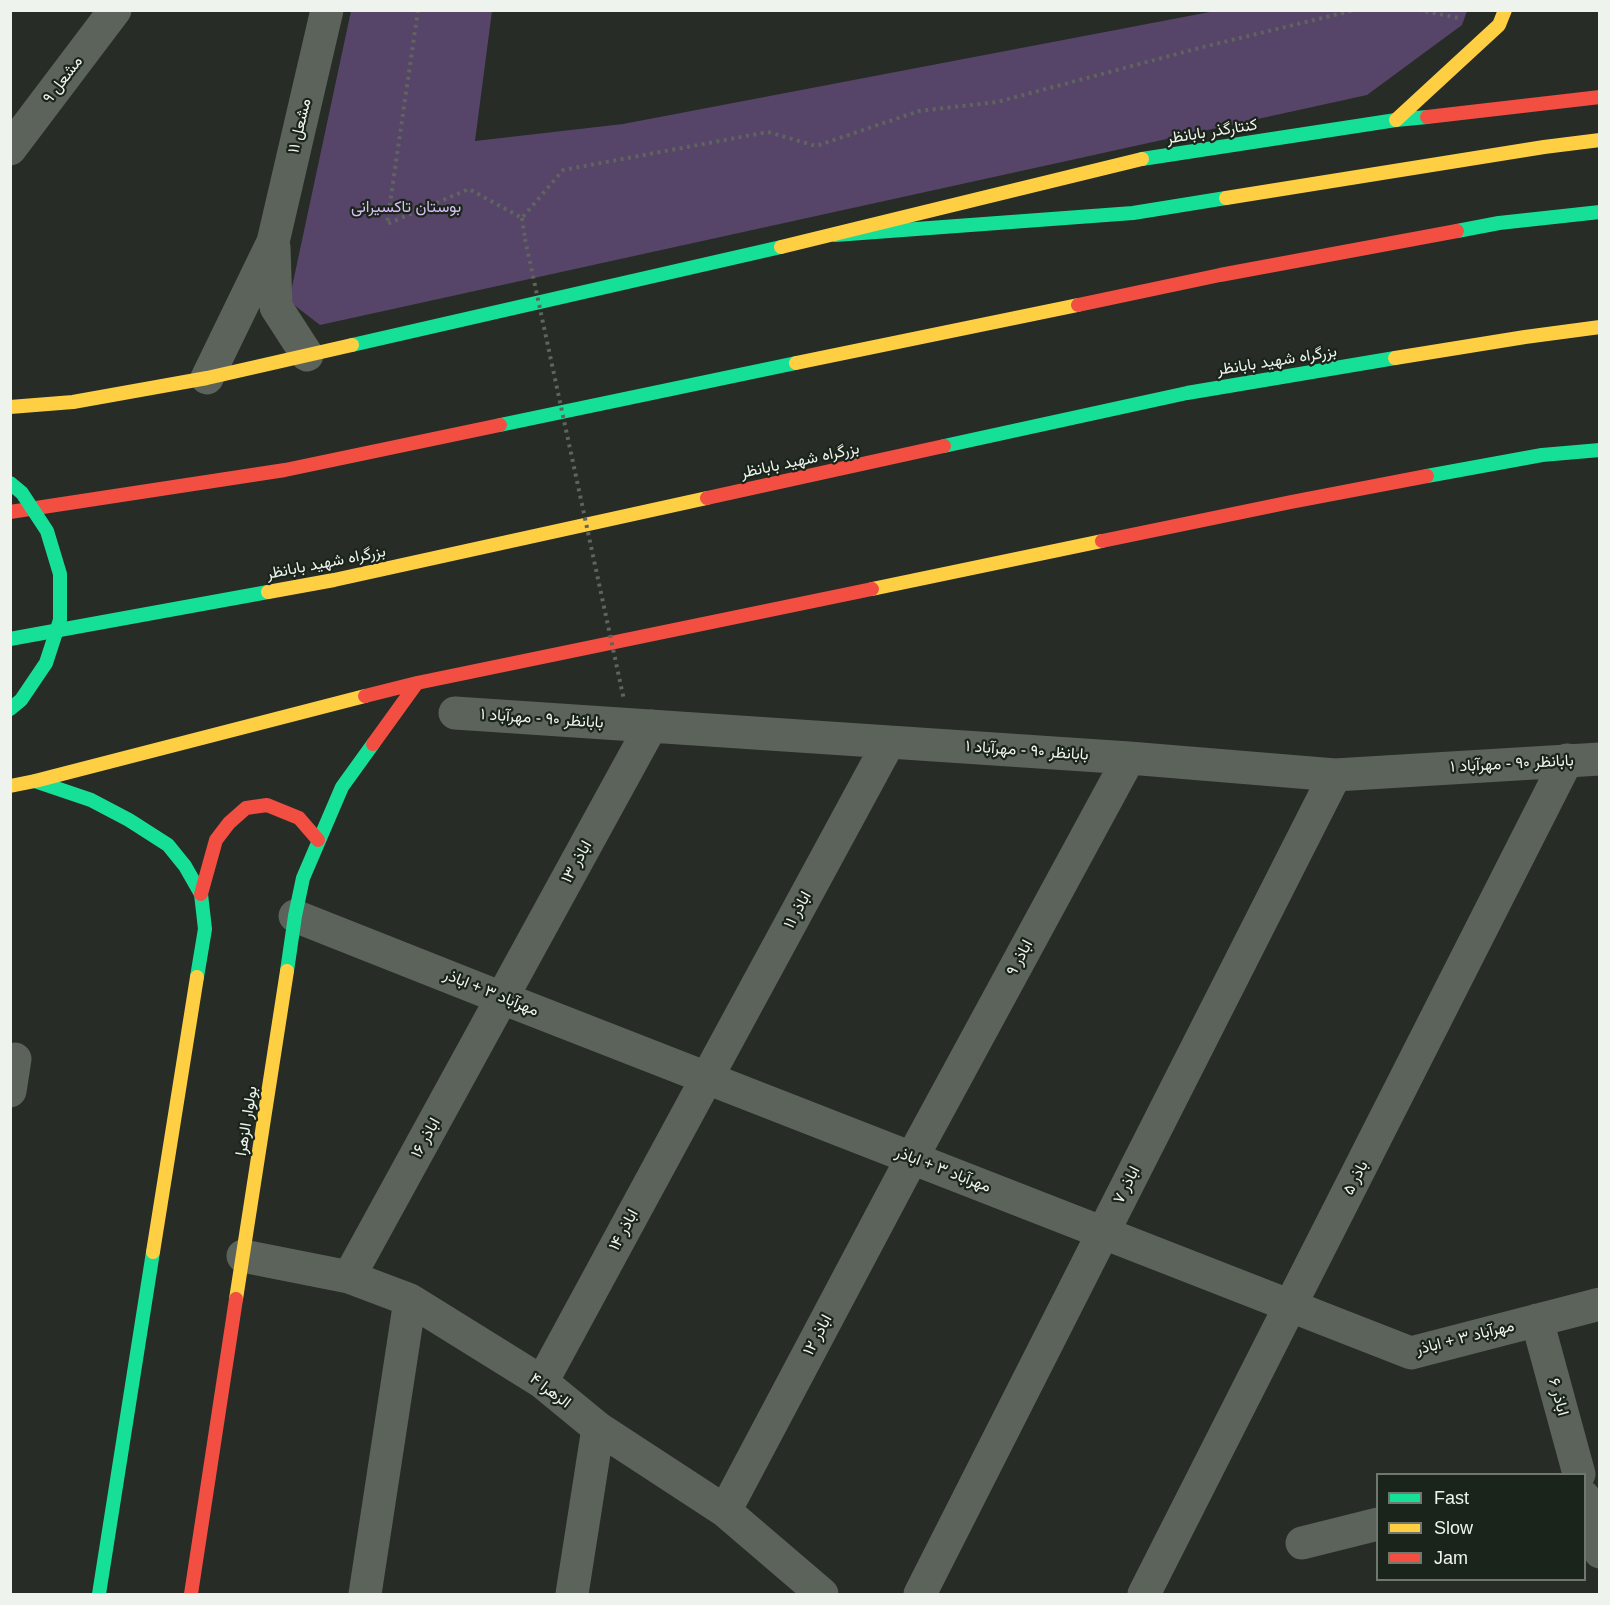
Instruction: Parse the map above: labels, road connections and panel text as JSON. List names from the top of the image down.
{
  "streets": {
    "main road": ["کنتارگذر بابانظر", "بزرگراه شهید بابانظر", "بولوار الزهرا"],
    "street": [
      "مشعل ۹",
      "مشعل ۱۱",
      "بابانظر ۹۰ - مهرآباد ۱",
      "اباذر ۱۳",
      "اباذر ۱۱",
      "اباذر ۹",
      "مهرآباد ۳ + اباذر",
      "اباذر ۱۶",
      "باذر ۵",
      "اباذر ۷",
      "اباذر ۱۴",
      "اباذر ۱۲",
      "الزهرا ۴",
      "اباذر ۶"
    ]
  },
  "crossings": [
    ["بابانظر ۹۰ - مهرآباد ۱", "اباذر ۱۳"],
    ["بابانظر ۹۰ - مهرآباد ۱", "اباذر ۱۱"],
    ["بابانظر ۹۰ - مهرآباد ۱", "اباذر ۹"],
    ["بابانظر ۹۰ - مهرآباد ۱", "باذر ۵"],
    ["بابانظر ۹۰ - مهرآباد ۱", "اباذر ۷"],
    ["اباذر ۱۳", "مهرآباد ۳ + اباذر"],
    ["اباذر ۱۳", "اباذر ۱۶"],
    ["اباذر ۱۱", "مهرآباد ۳ + اباذر"],
    ["اباذر ۱۱", "اباذر ۱۴"],
    ["اباذر ۹", "مهرآباد ۳ + اباذر"],
    ["اباذر ۹", "اباذر ۱۲"],
    ["مهرآباد ۳ + اباذر", "بولوار الزهرا"],
    ["مهرآباد ۳ + اباذر", "اباذر ۱۶"],
    ["مهرآباد ۳ + اباذر", "باذر ۵"],
    ["مهرآباد ۳ + اباذر", "اباذر ۷"],
    ["مهرآباد ۳ + اباذر", "اباذر ۱۴"],
    ["مهرآباد ۳ + اباذر", "اباذر ۱۲"],
    ["مهرآباد ۳ + اباذر", "اباذر ۶"],
    ["بولوار الزهرا", "الزهرا ۴"],
    ["اباذر ۱۶", "الزهرا ۴"],
    ["اباذر ۱۴", "الزهرا ۴"],
    ["اباذر ۱۲", "الزهرا ۴"]
  ],
  "parks": ["بوستان تاکسیرانی"],
  "legend": ["Fast", "Slow", "Jam"]
}
